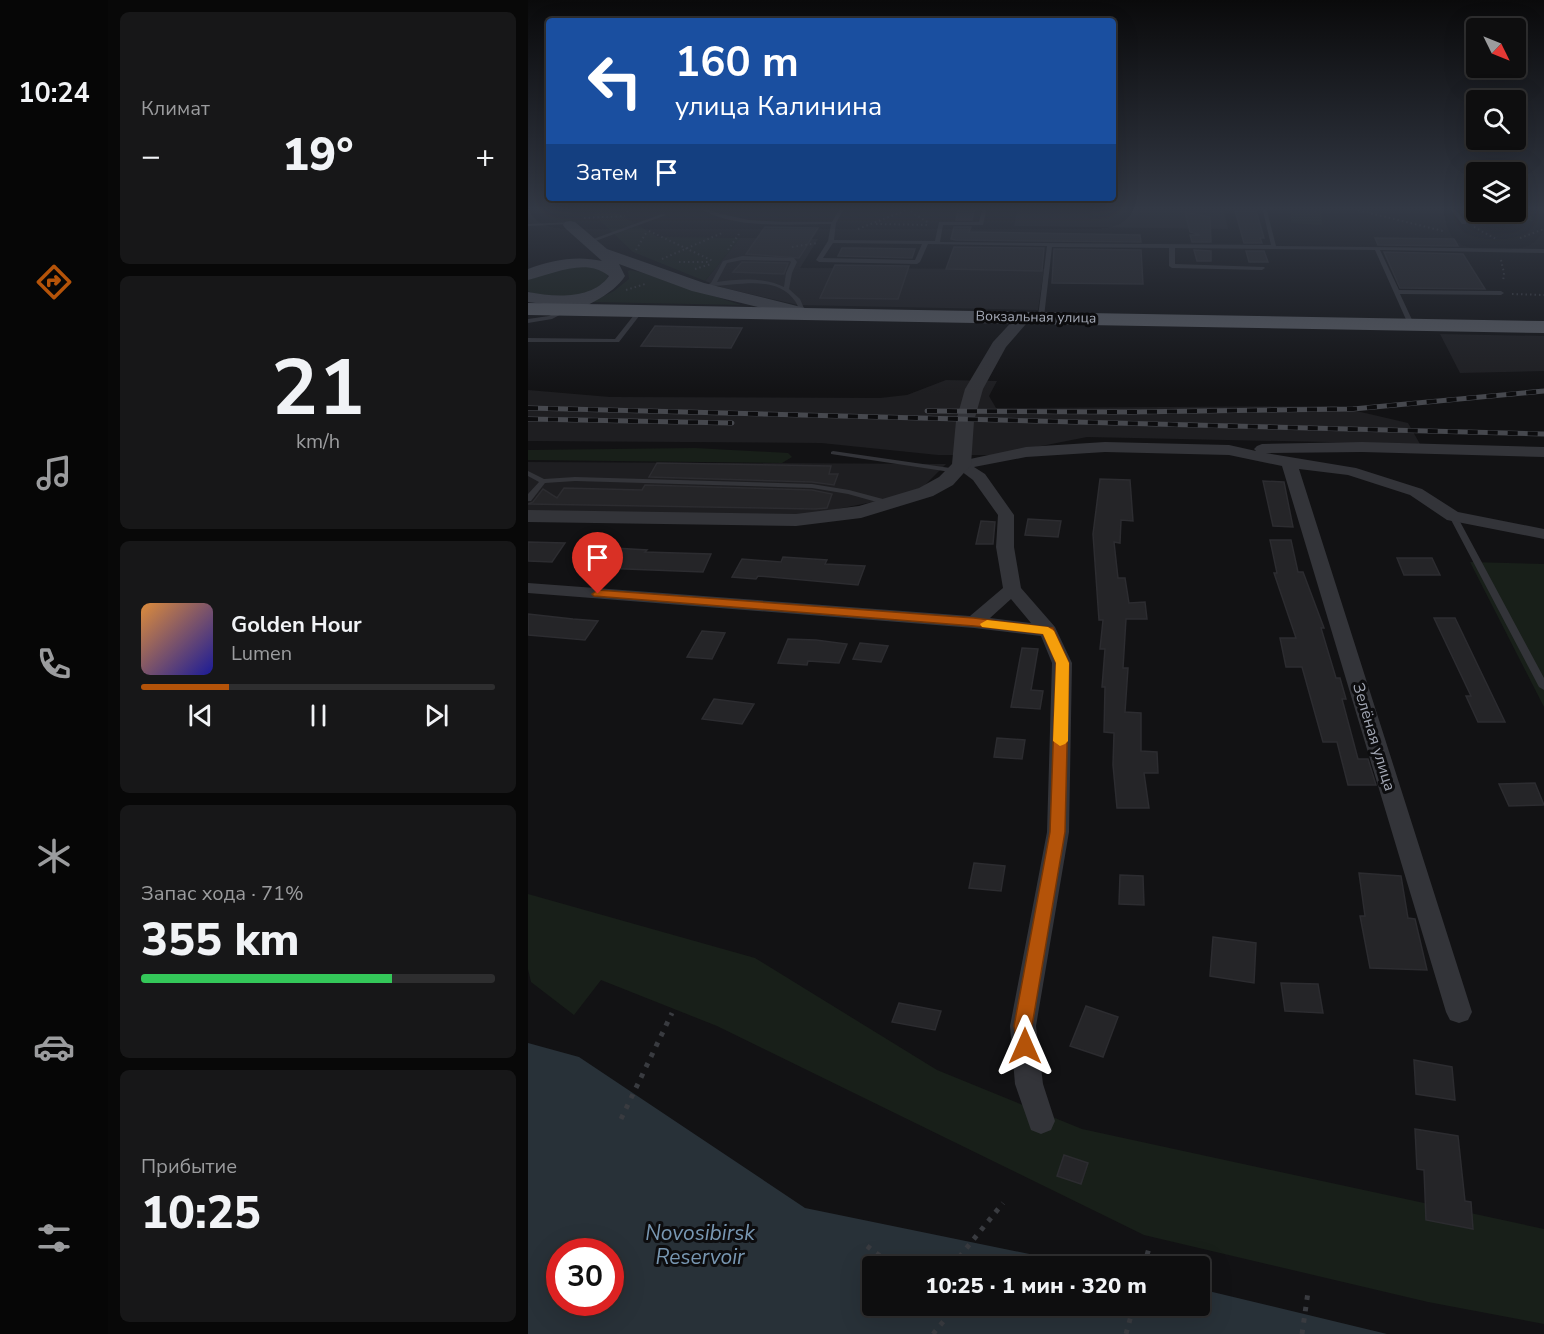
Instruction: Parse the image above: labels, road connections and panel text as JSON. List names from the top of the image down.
{
  "streets": {
    "highway": ["Вокзальная улица"],
    "street": ["Зелёная улица"]
  },
  "water": ["Novosibirsk Reservoir"],
  "north": "bottom right",
  "page": {
    "tabs": "10:24",
    "tile": [
      "Климат",
      ["21", "km/h"],
      ["Запас хода · 71%", "355 km"],
      ["Прибытие", "10:25"]
    ],
    "turn": ["160 m", "улица Калинина"],
    "heat": ["−", "19°", "+"],
    "then": "Затем",
    "song": ["Golden Hour", "Lumen"],
    "limit": "30",
    "trip": "10:25 · 1 мин · 320 m"
  }
}
